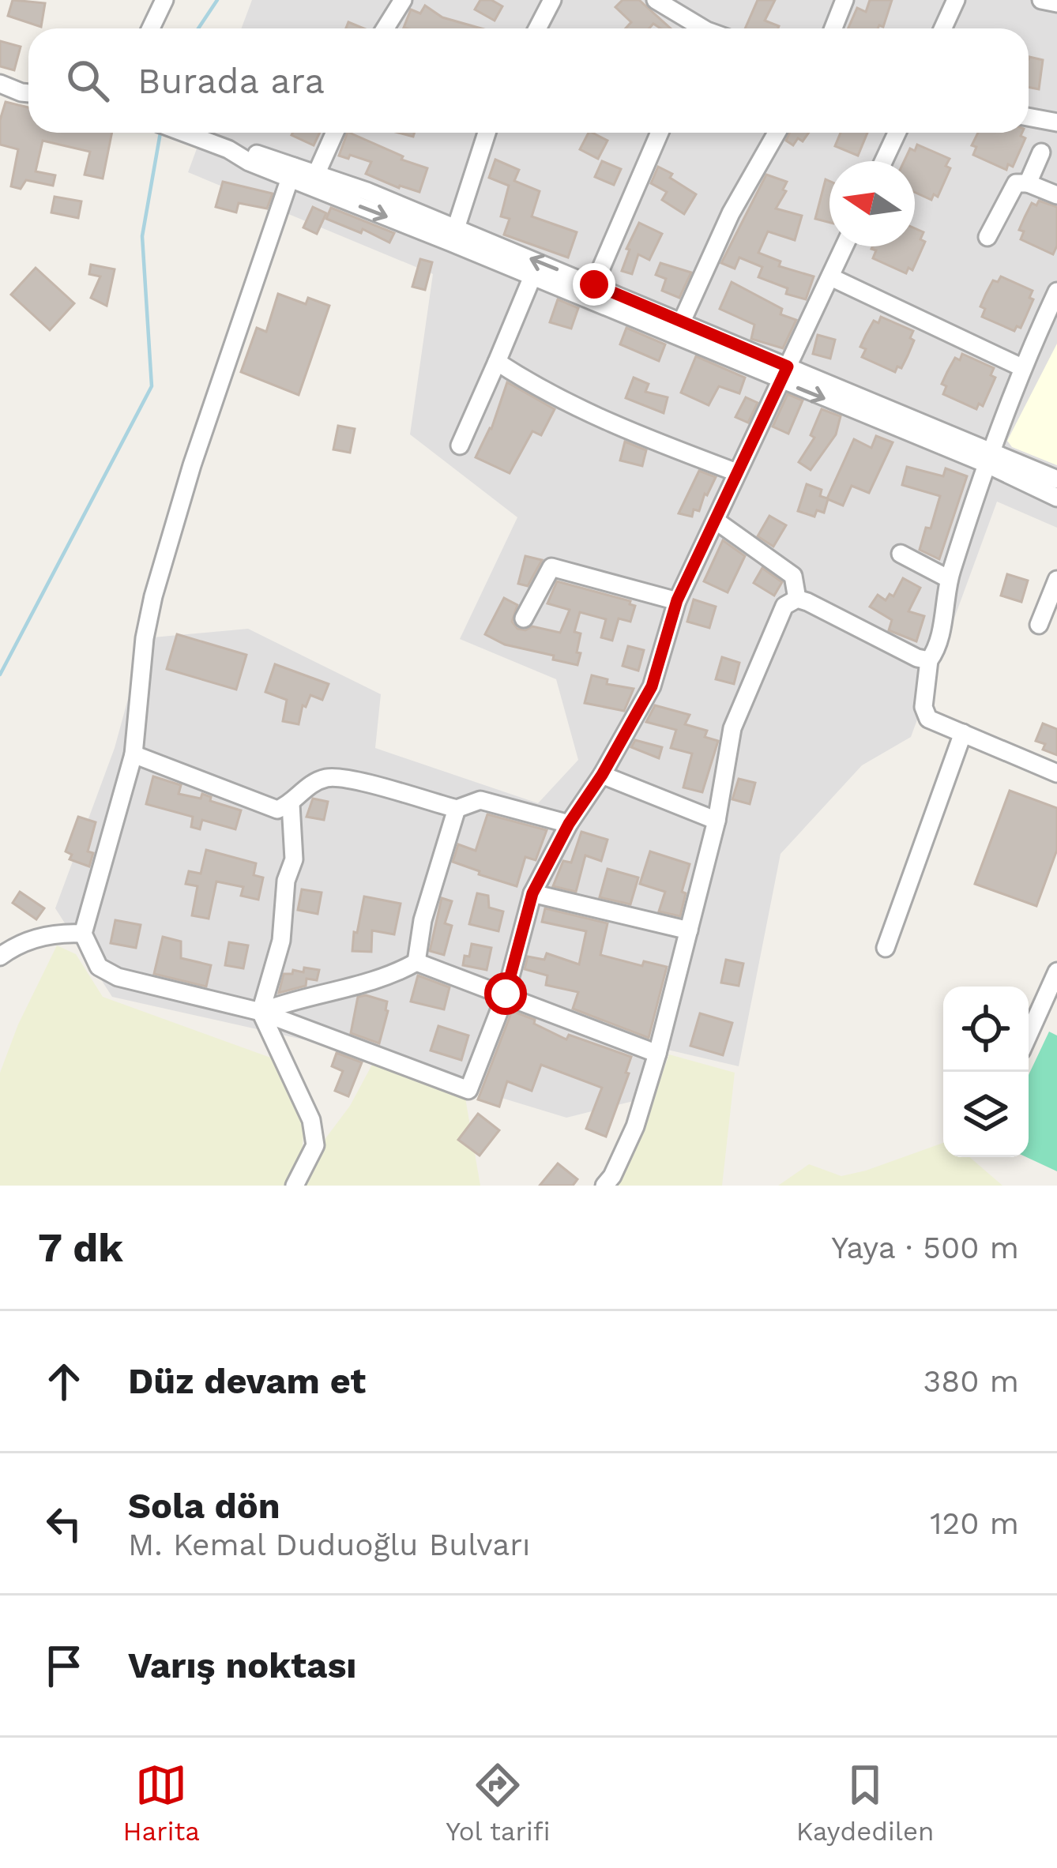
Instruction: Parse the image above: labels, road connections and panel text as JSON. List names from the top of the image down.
{
  "north": "left",
  "page": {
    "search": "Burada ara",
    "heading": ["7 dk", "Yaya · 500 m"],
    "list": [
      ["Düz devam et", "380 m"],
      ["Sola dön", "M. Kemal Duduoğlu Bulvarı", "120 m"],
      "Varış noktası"
    ],
    "nav": ["Harita", "Yol tarifi", "Kaydedilen"]
  }
}
